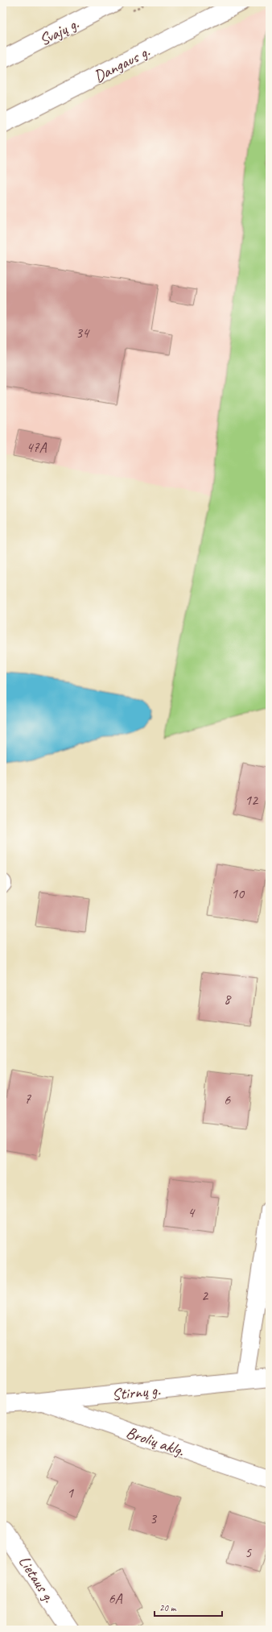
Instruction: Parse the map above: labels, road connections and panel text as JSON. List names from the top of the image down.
{
  "streets": {
    "street": [
      "Svajų g.",
      "Dangaus g.",
      "Stirnų g.",
      "Brolių aklg.",
      "Lietaus g."
    ]
  },
  "crossings": [
    ["Stirnų g.", "Brolių aklg."]
  ],
  "house_numbers": [
    "34",
    "47A",
    "12",
    "10",
    "8",
    "7",
    "6",
    "4",
    "2",
    "1",
    "3",
    "5",
    "6A"
  ],
  "scale_bar": "20 m"
}
